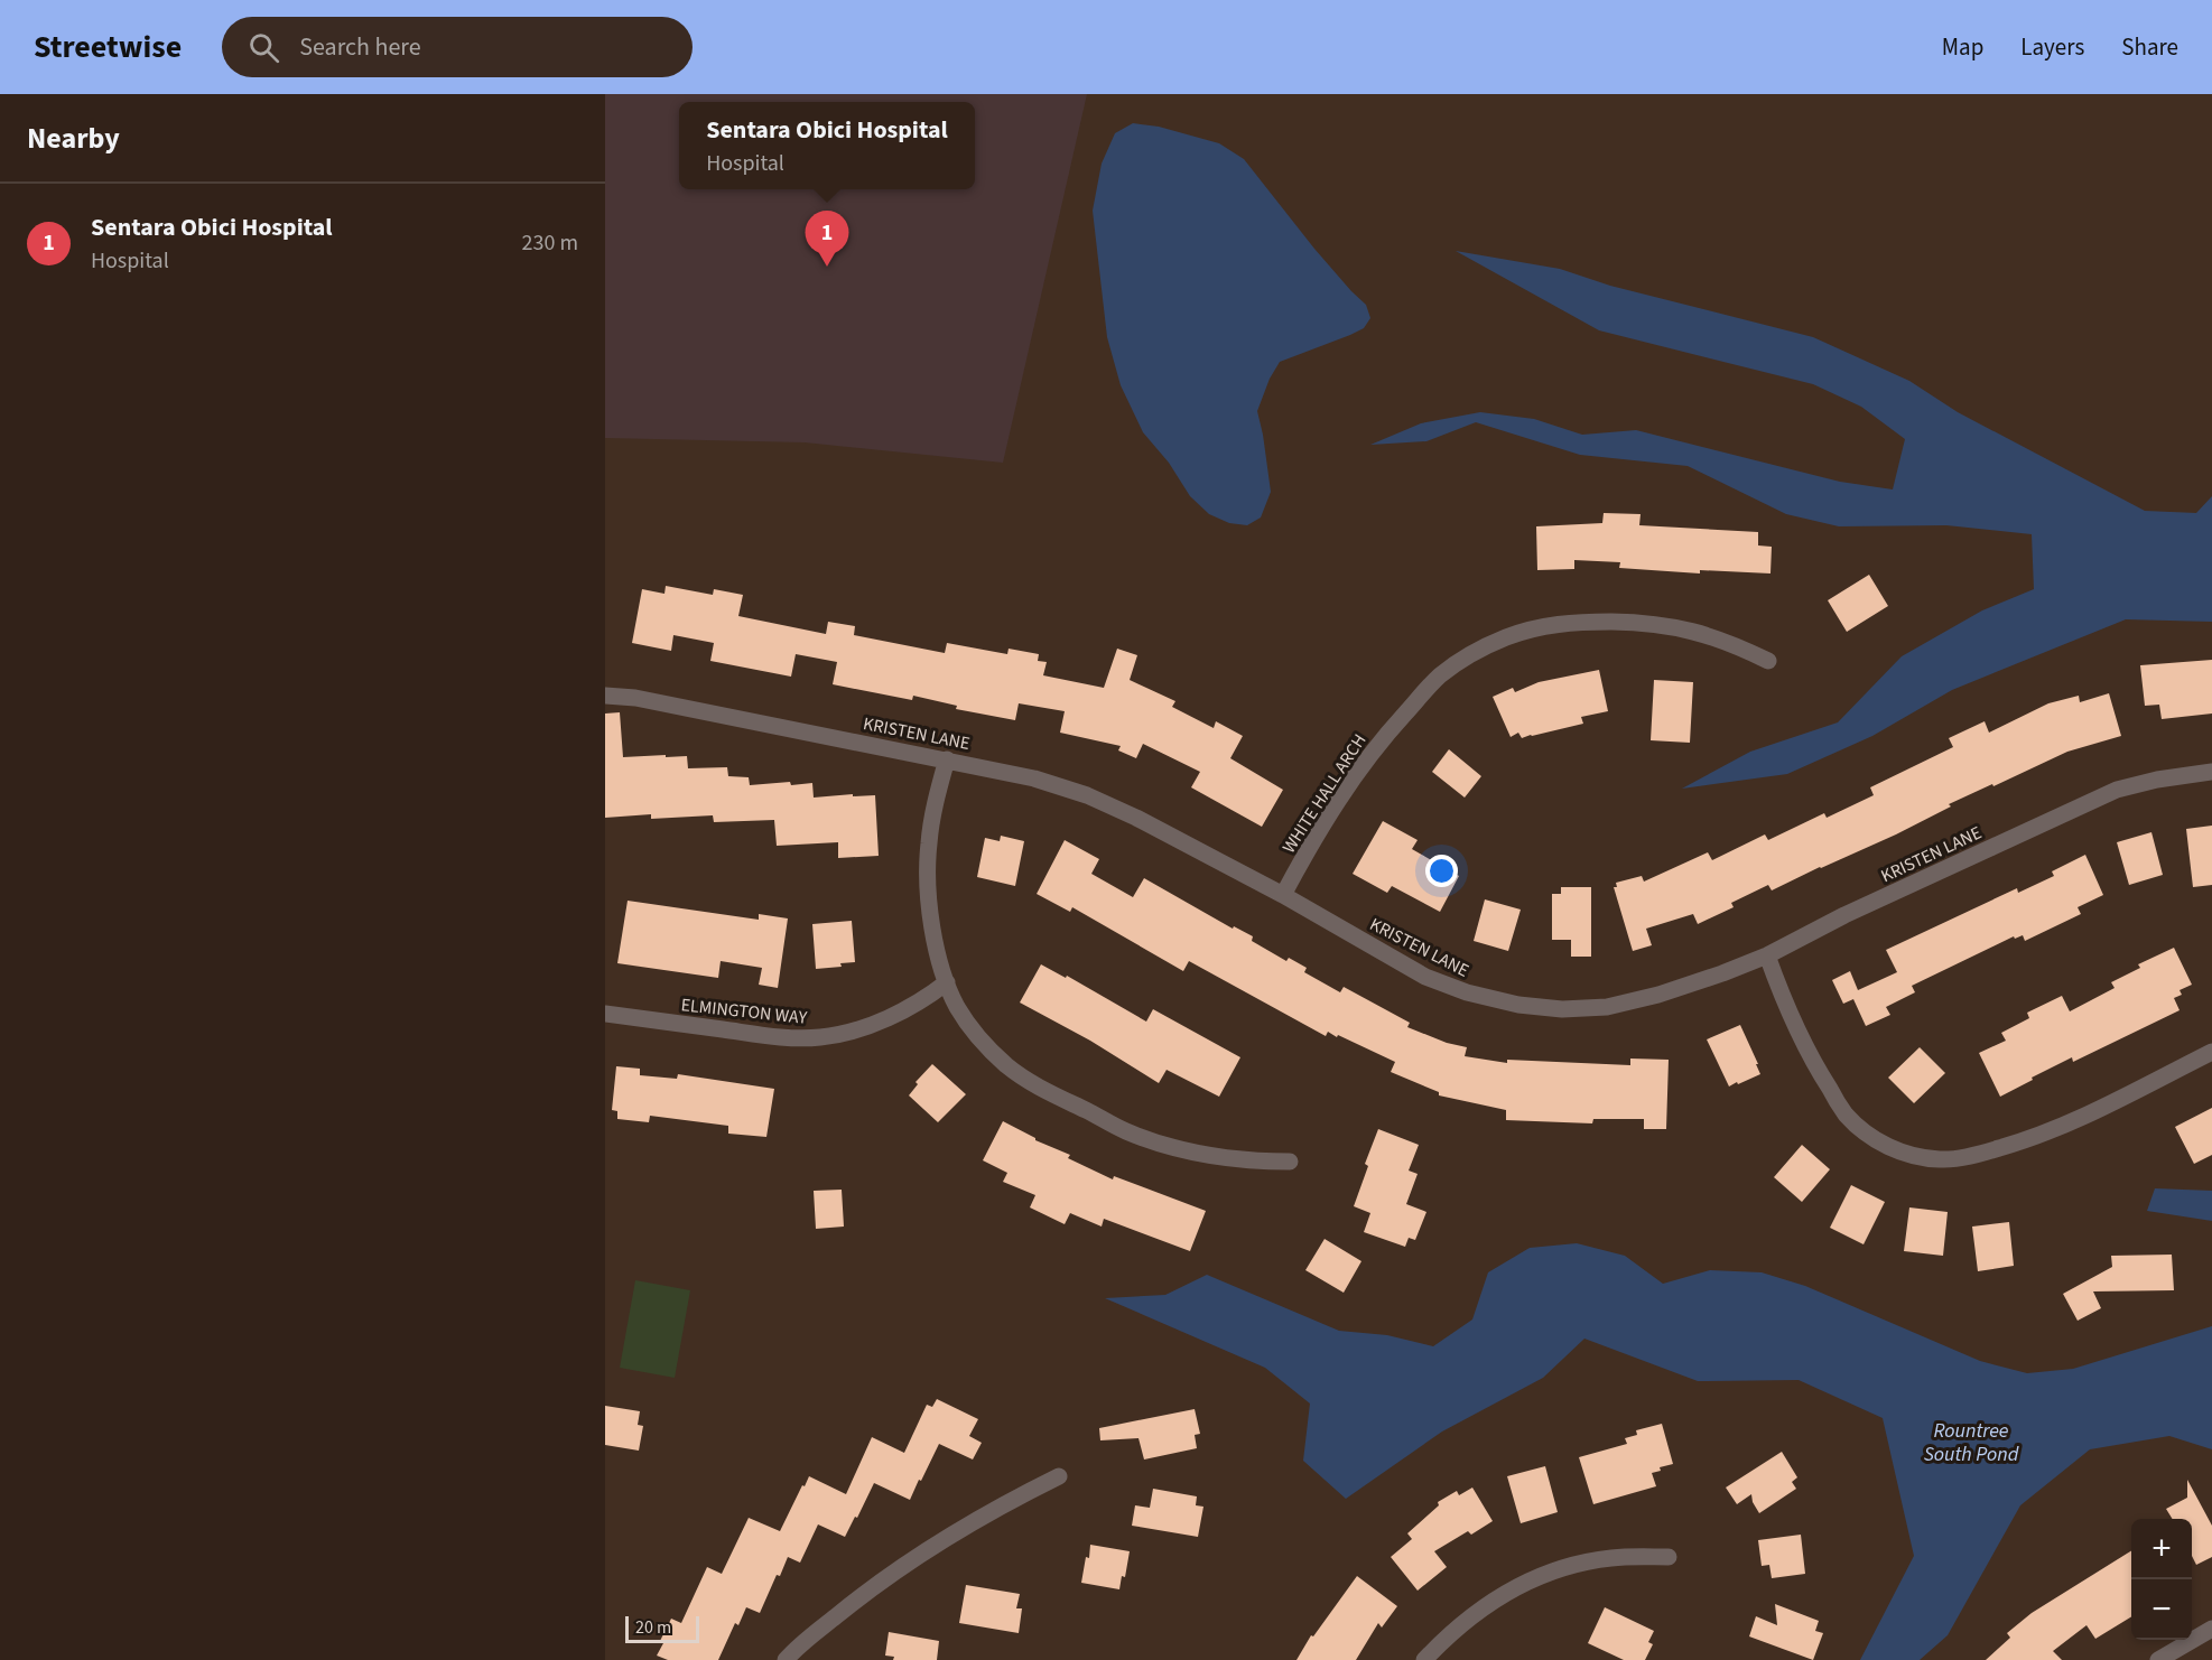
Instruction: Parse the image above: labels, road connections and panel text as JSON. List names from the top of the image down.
{
  "streets": {
    "street": ["KRISTEN LANE", "WHITE HALL ARCH", "ELMINGTON WAY"]
  },
  "crossings": [
    ["KRISTEN LANE", "WHITE HALL ARCH"]
  ],
  "water": ["Rountree South Pond"],
  "scale_bar": "20 m",
  "page": {
    "header": "Streetwise",
    "search": "Search here",
    "nav": ["Map", "Layers", "Share"],
    "heading": "Nearby",
    "popup": ["Sentara Obici Hospital", "Hospital"],
    "list": [
      {
        "mark": "1",
        "name": "Sentara Obici Hospital",
        "note": "Hospital",
        "value": "230 m"
      }
    ],
    "pins": "1",
    "map_buttons": ["+", "−"],
    "scale": "20 m"
  }
}
